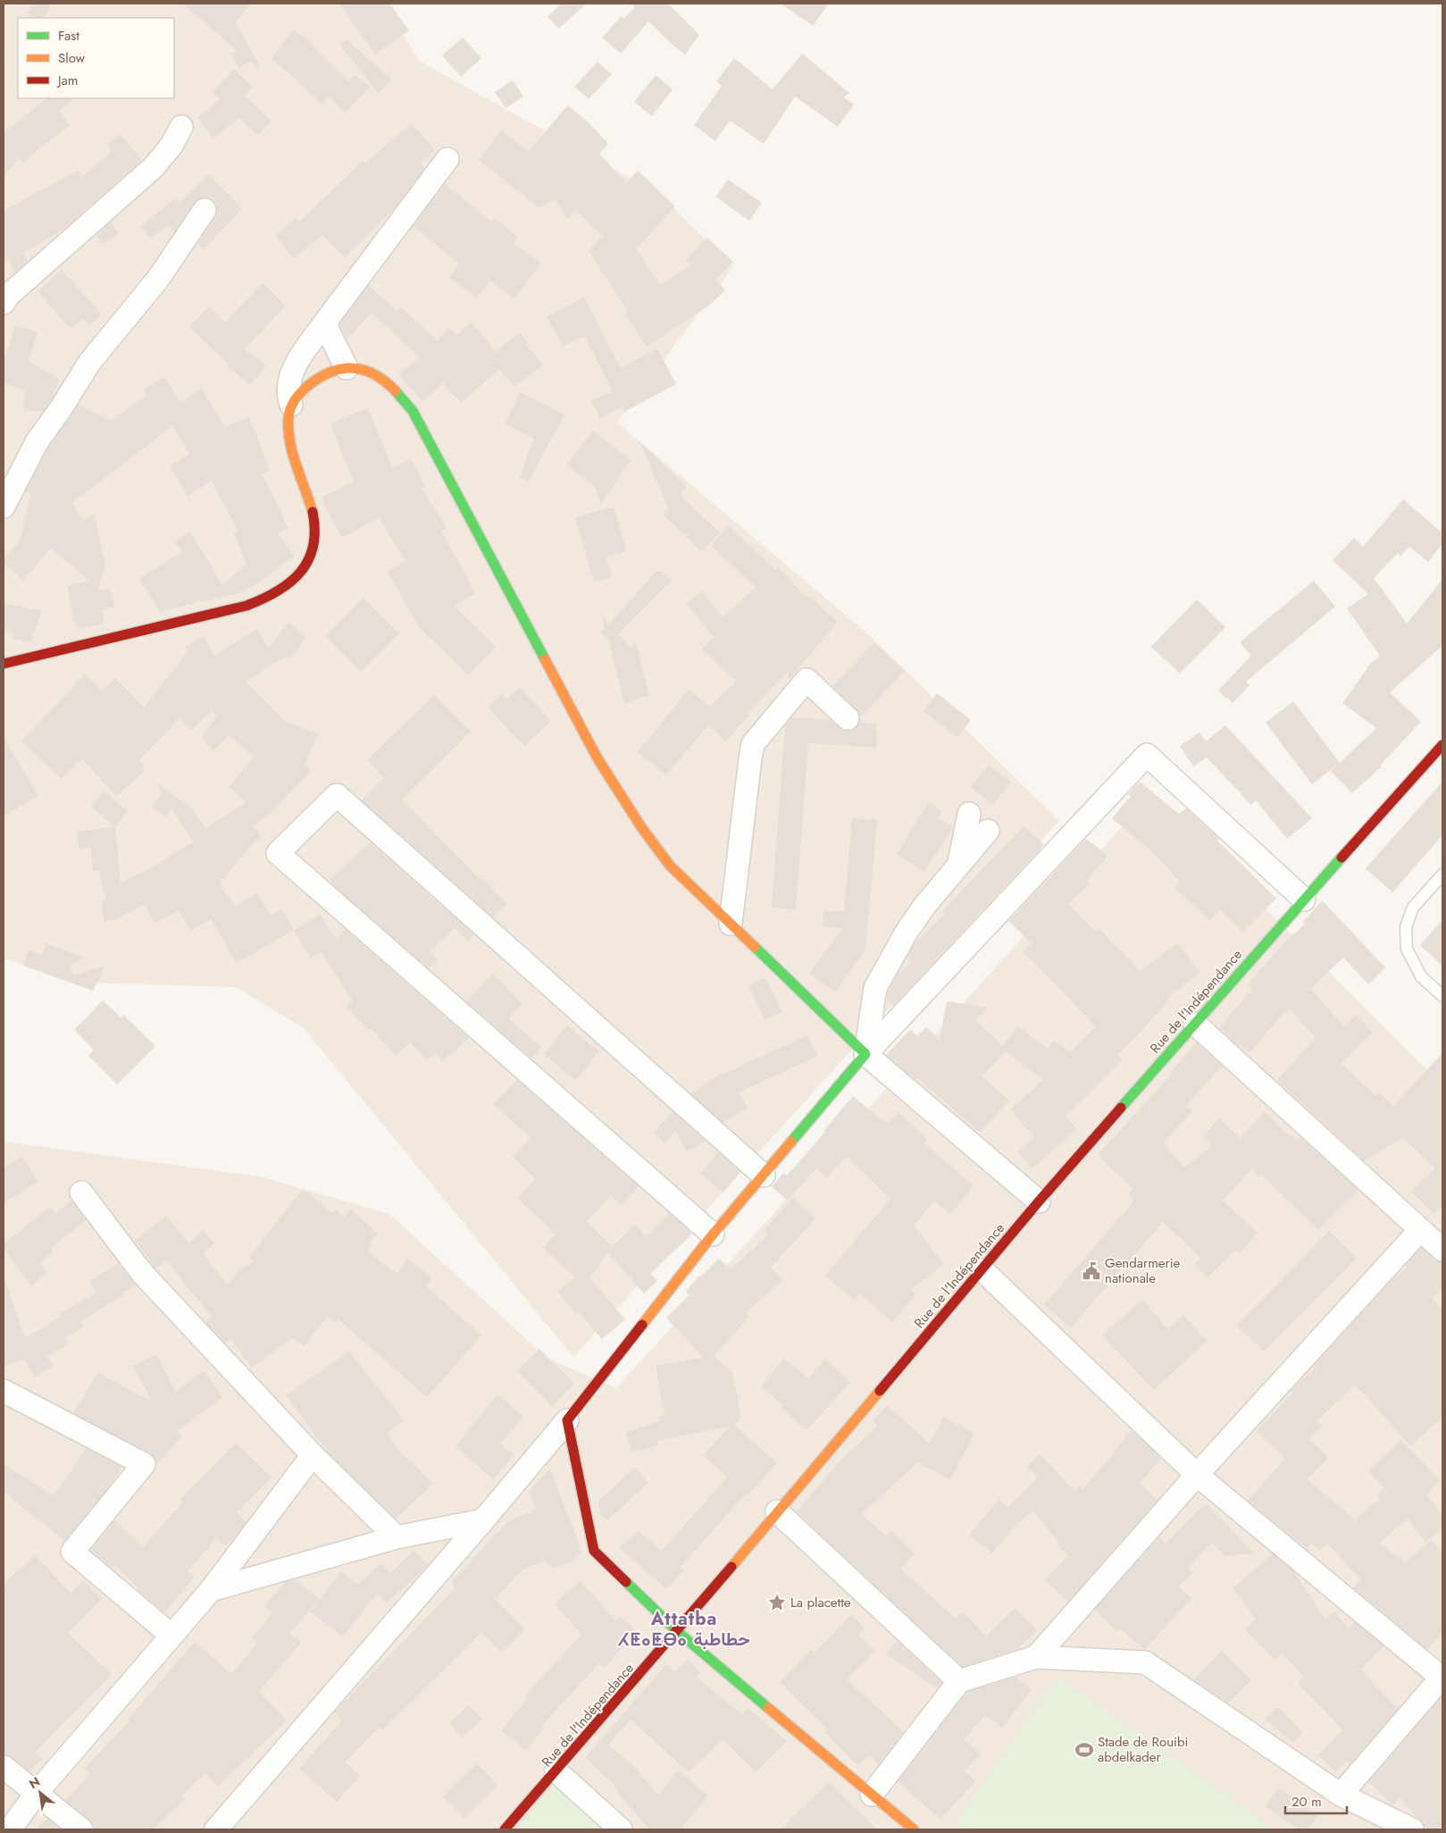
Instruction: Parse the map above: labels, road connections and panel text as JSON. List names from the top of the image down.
{
  "streets": {
    "main road": ["Rue de l'Indépendance"]
  },
  "districts": ["Attatba ⵃⵟⴰⵟⴱⴰ حطاطبة"],
  "places": {
    "public building": ["Gendarmerie nationale"],
    "place": ["La placette"],
    "sports": ["Stade de Rouibi abdelkader"]
  },
  "legend": ["Fast", "Slow", "Jam"],
  "scale_bar": "20 m",
  "north": "top left"
}
